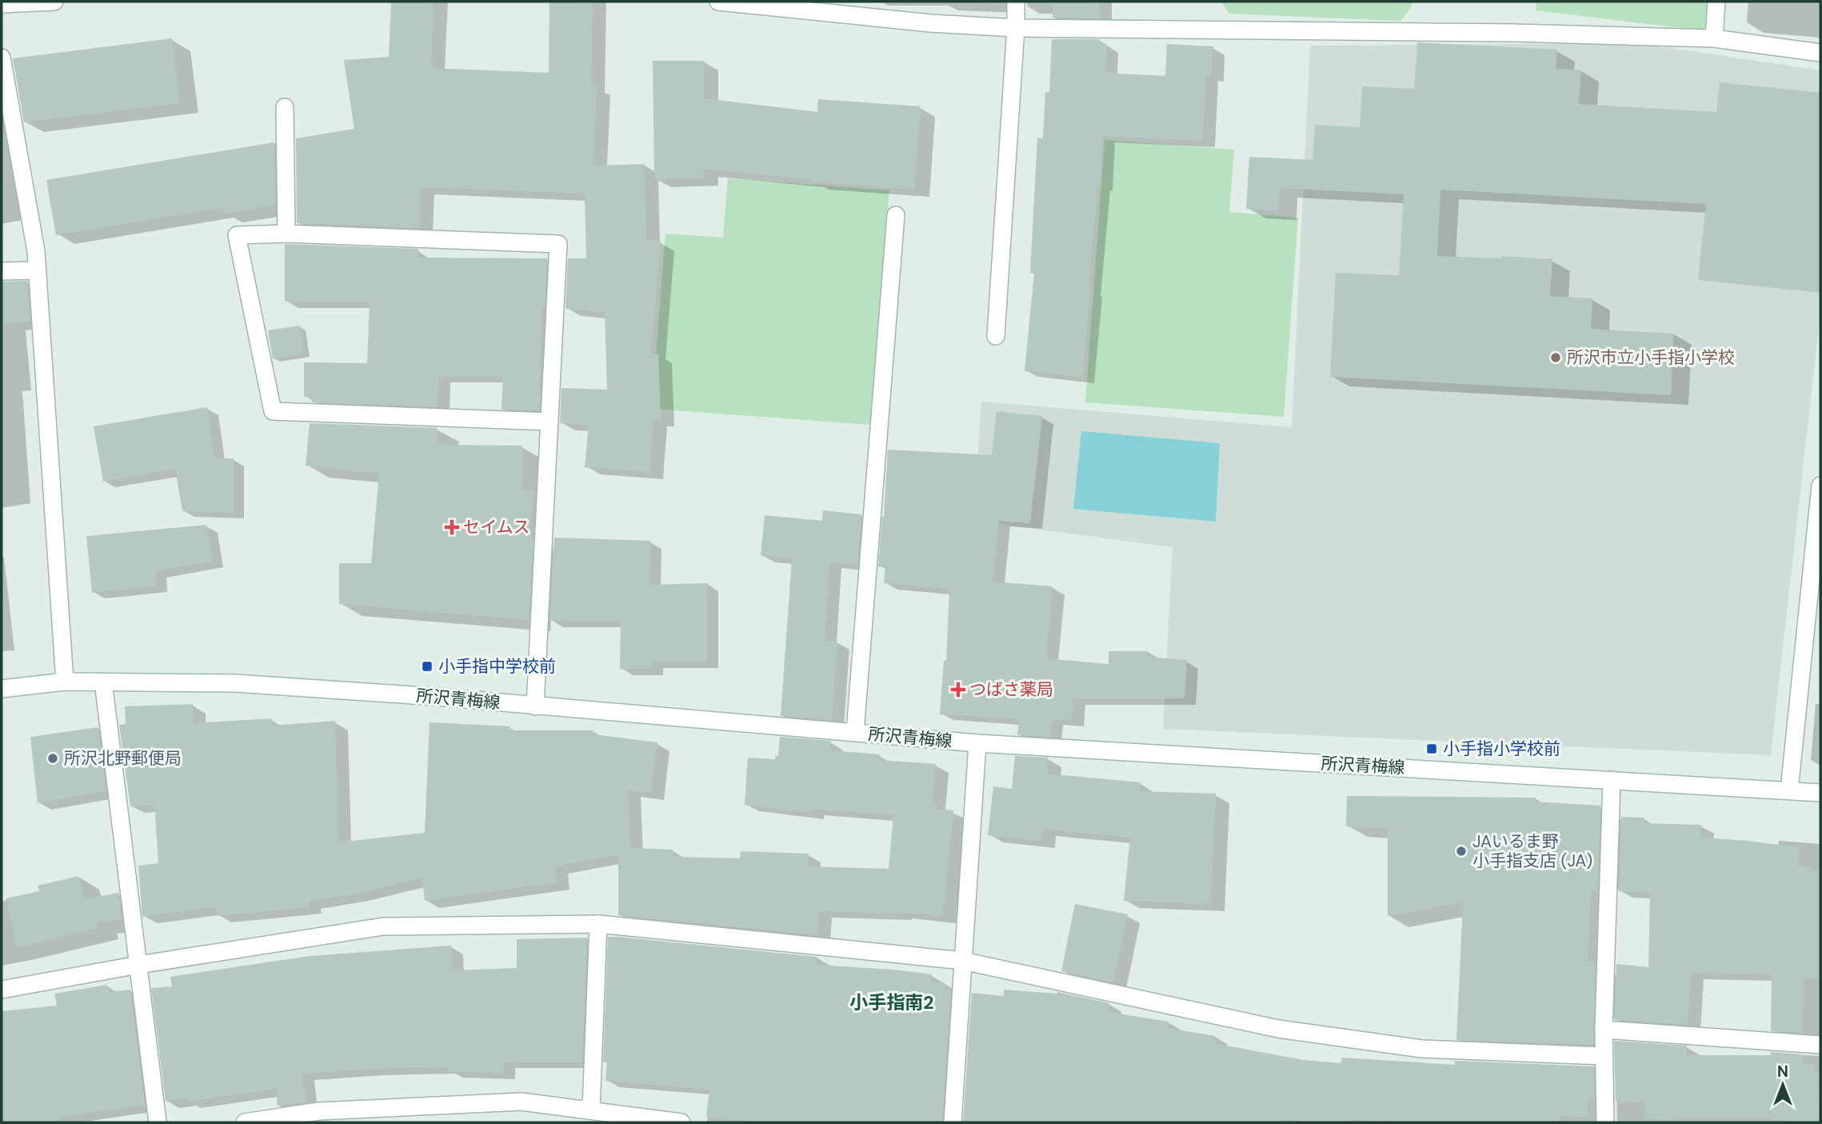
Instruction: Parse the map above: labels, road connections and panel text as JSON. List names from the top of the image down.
{
  "streets": {
    "street": ["所沢青梅線"]
  },
  "districts": ["小手指南2"],
  "places": {
    "other": ["所沢市立小手指小学校", "所沢北野郵便局", "JAいるま野 小手指支店 (JA)"],
    "health": ["セイムス", "つばさ薬局"],
    "transit": ["小手指中学校前", "小手指小学校前"]
  },
  "north": "top"
}
